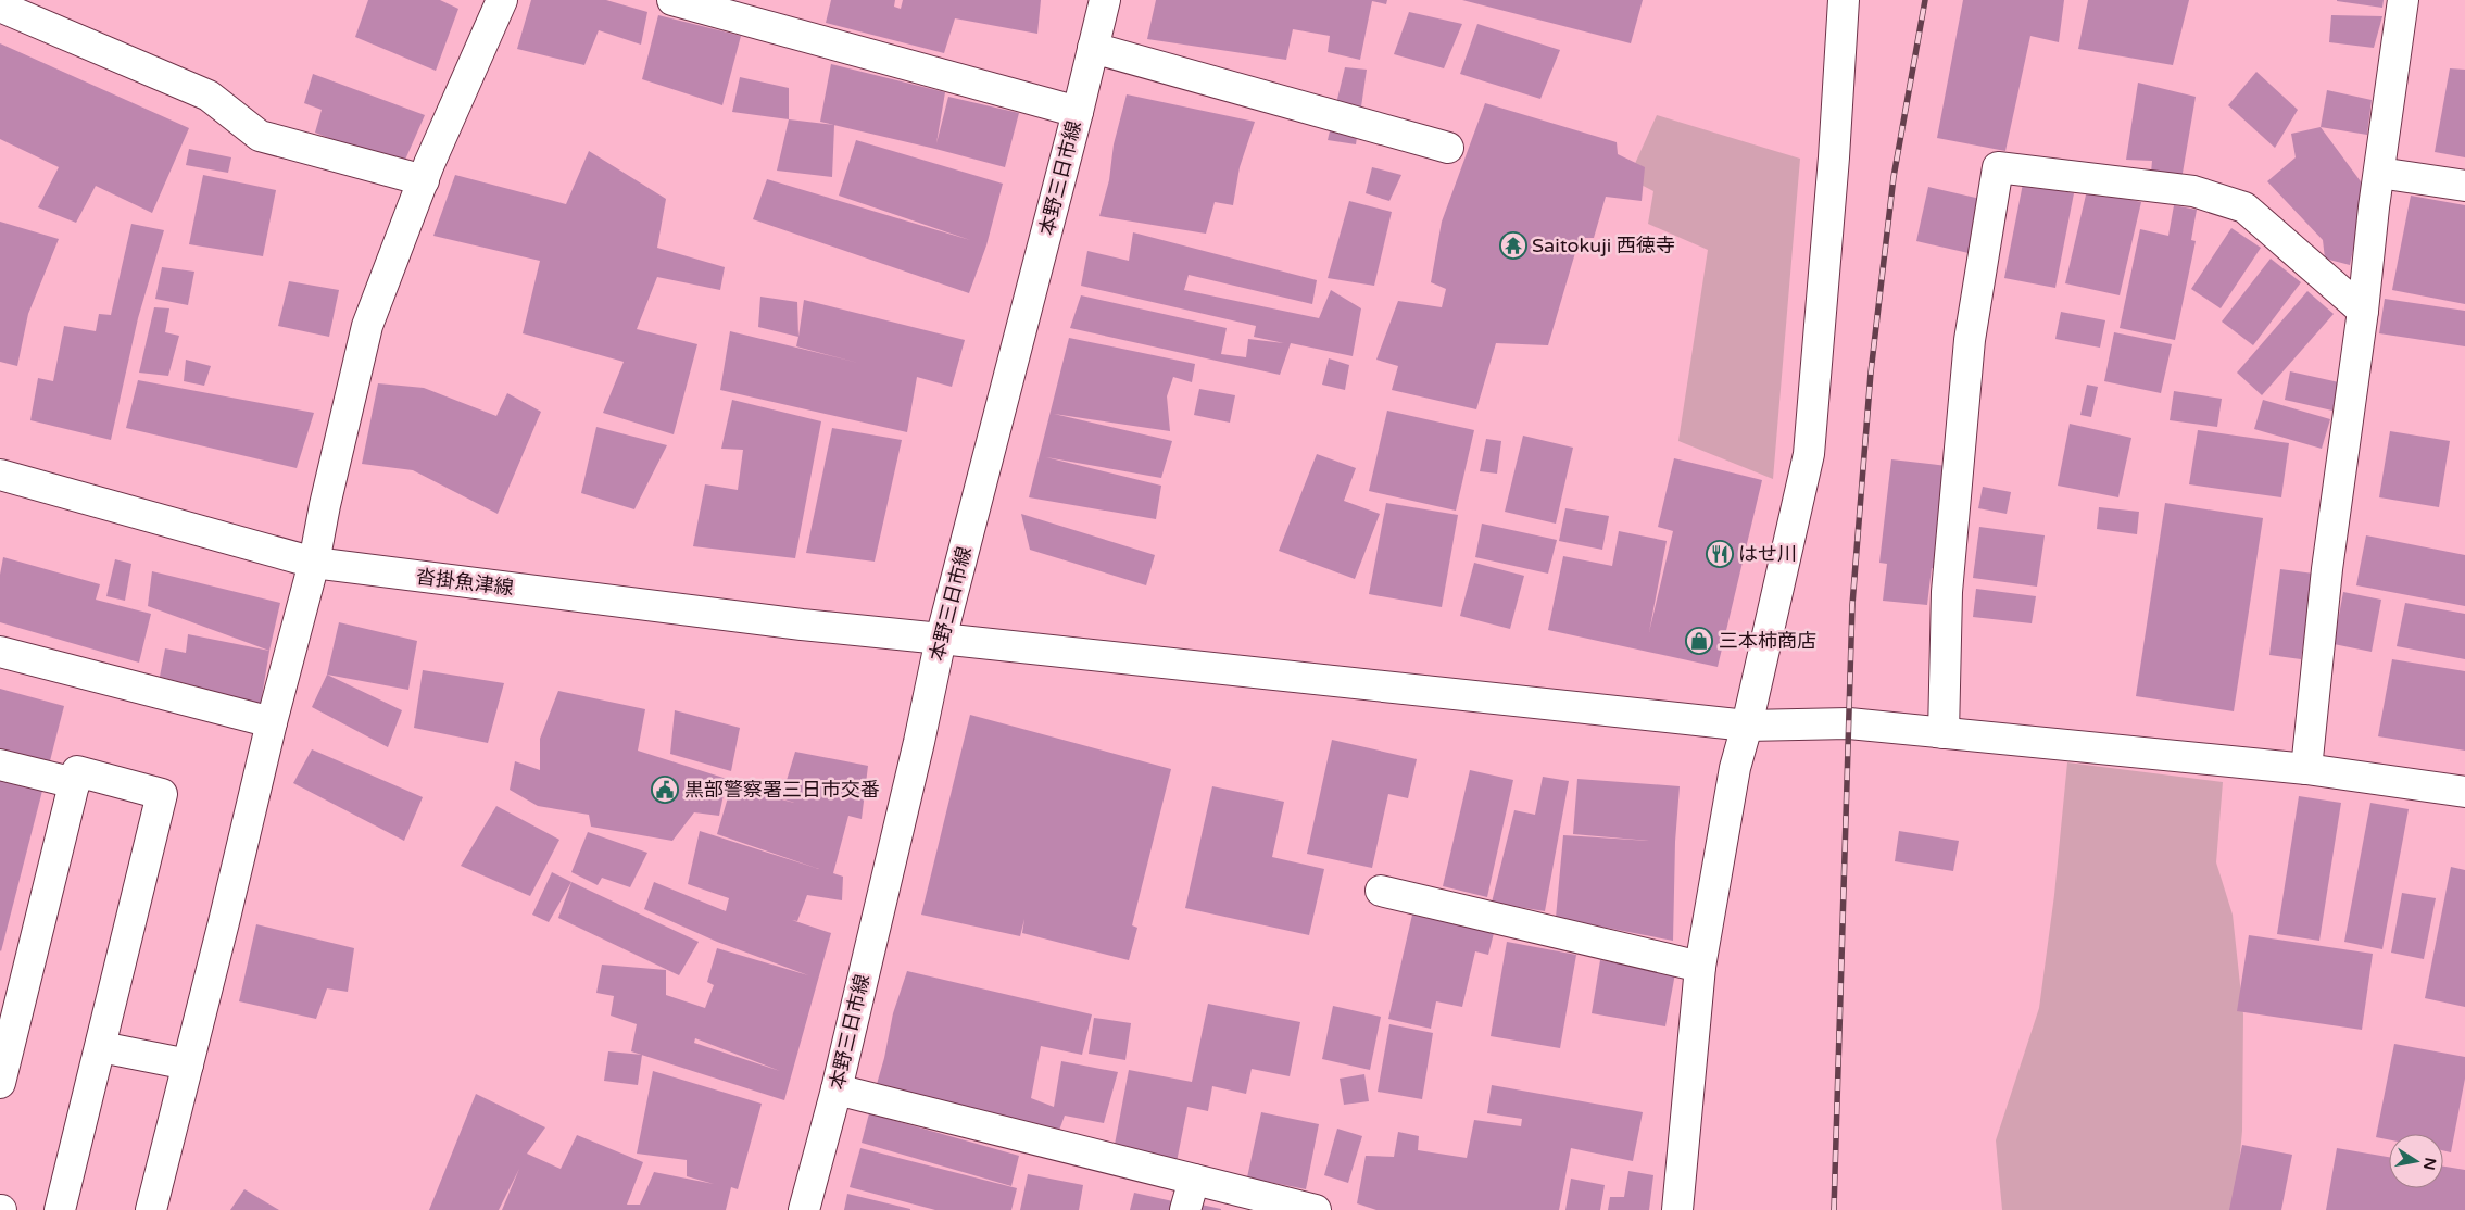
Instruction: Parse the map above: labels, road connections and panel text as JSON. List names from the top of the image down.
{
  "streets": {
    "street": ["本野三日市線", "沓掛魚津線"]
  },
  "crossings": [
    ["本野三日市線", "沓掛魚津線"]
  ],
  "places": {
    "temple": ["Saitokuji 西徳寺"],
    "restaurant": ["はせ川"],
    "shop": ["三本柿商店"],
    "public building": ["黒部警察署三日市交番"]
  },
  "north": "right"
}
